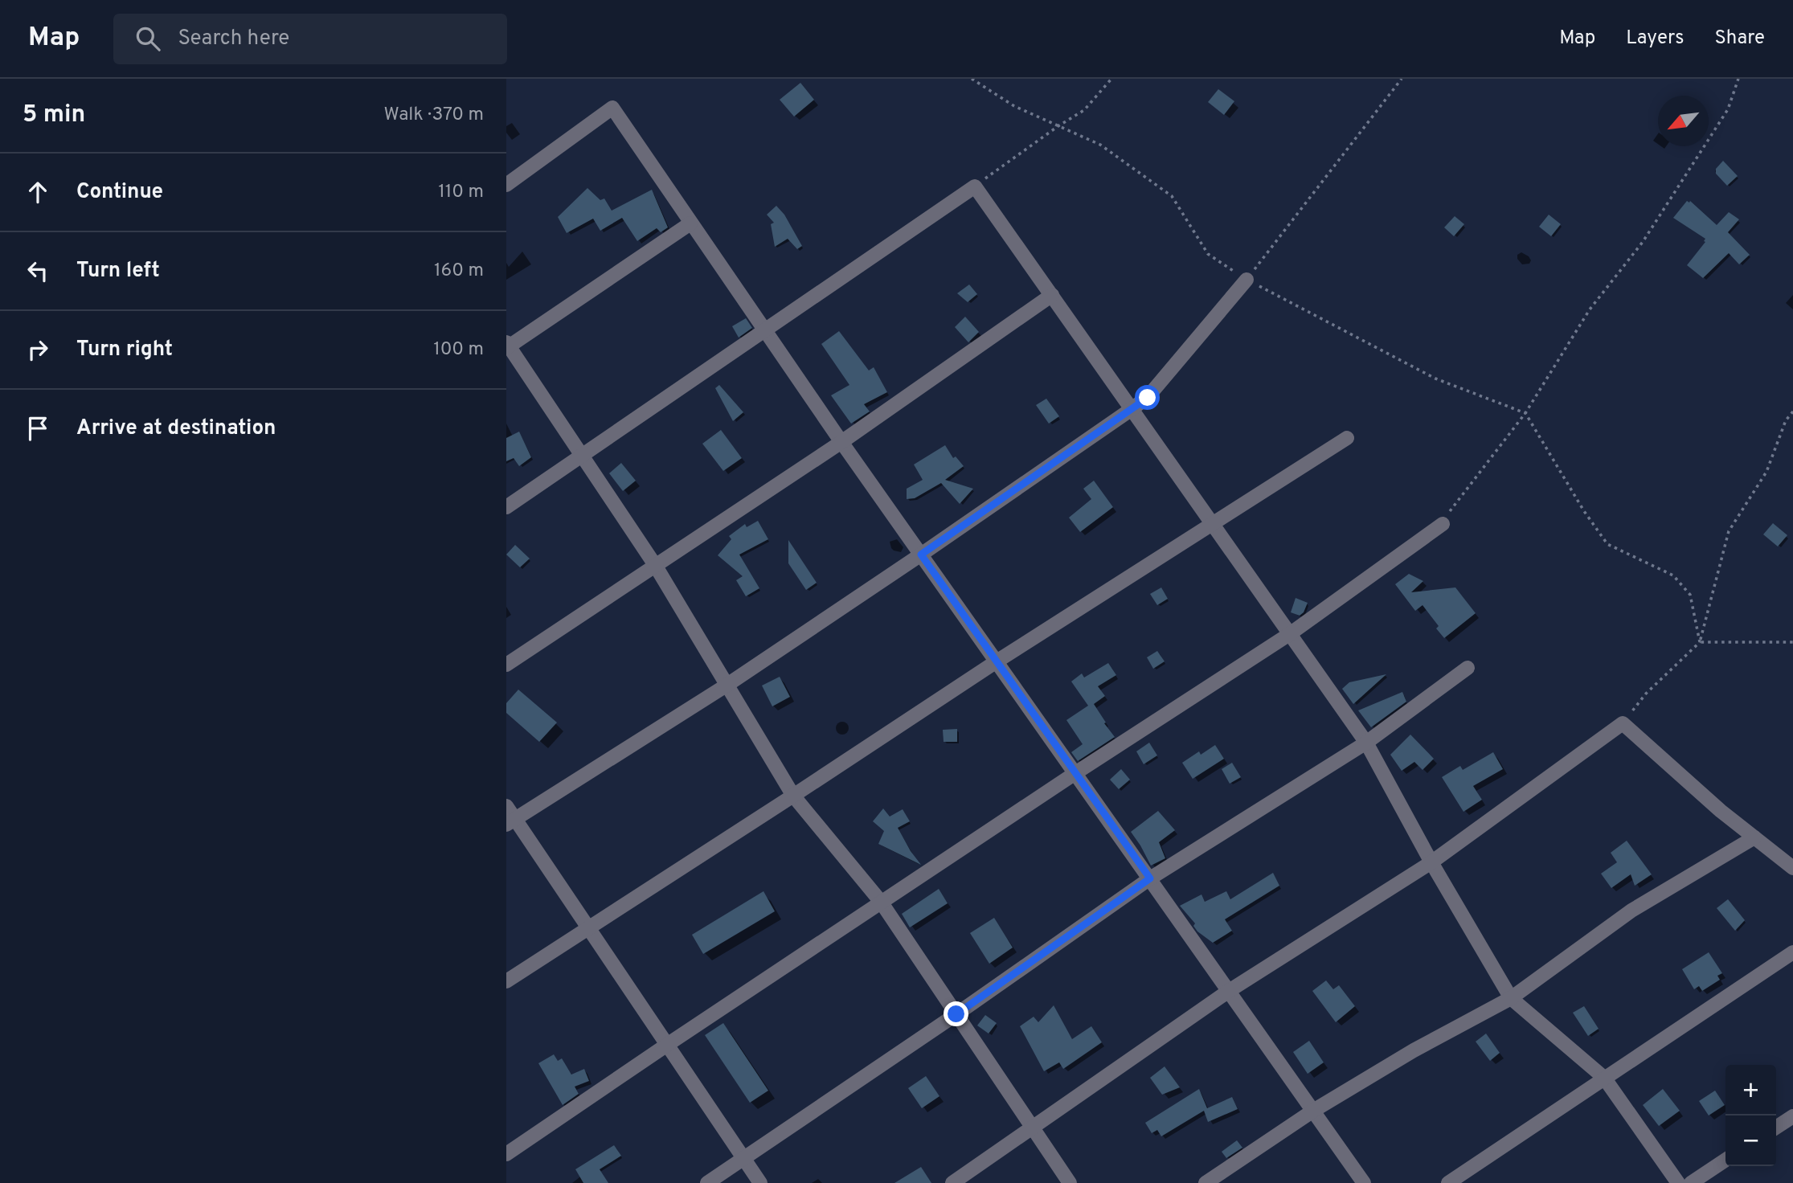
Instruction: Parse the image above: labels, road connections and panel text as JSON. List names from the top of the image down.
{
  "north": "bottom left",
  "page": {
    "header": "Map",
    "search": "Search here",
    "nav": ["Map", "Layers", "Share"],
    "heading": ["5 min", "Walk · 370 m"],
    "list": [
      ["Continue", "110 m"],
      ["Turn left", "160 m"],
      ["Turn right", "100 m"],
      "Arrive at destination"
    ],
    "map_buttons": ["+", "−"]
  }
}
